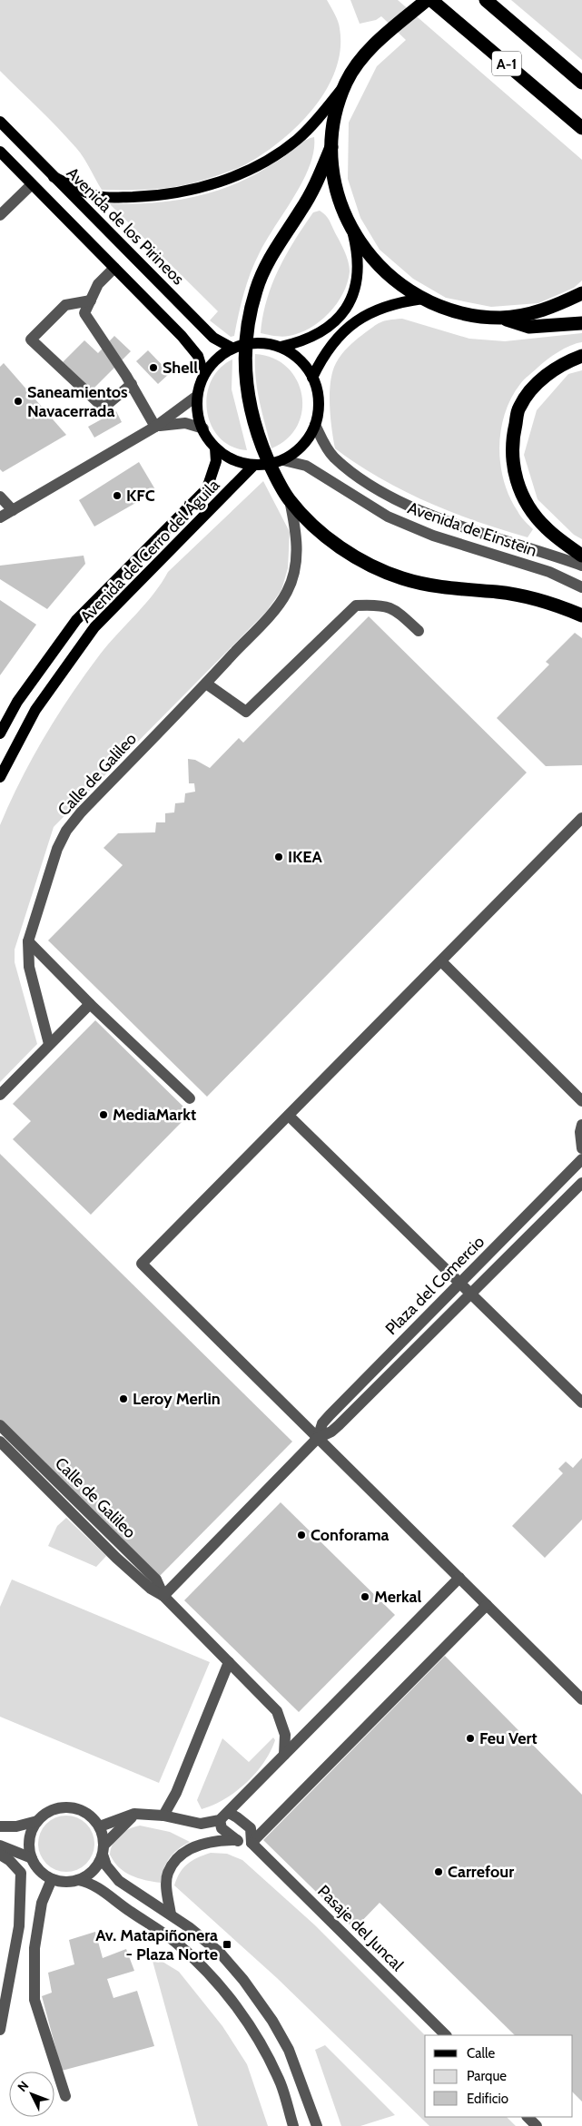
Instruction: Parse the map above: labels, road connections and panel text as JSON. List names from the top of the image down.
{
  "streets": {
    "highway": ["A-1"],
    "main road": ["Avenida de los Pirineos", "Avenida del Cerro del Águila"],
    "street": [
      "Avenida de Einstein",
      "Calle de Galileo",
      "Plaza del Comercio",
      "Pasaje del Juncal"
    ]
  },
  "crossings": [
    ["Avenida de los Pirineos", "Avenida de Einstein"],
    ["Avenida de los Pirineos", "Avenida del Cerro del Águila"],
    ["Avenida de Einstein", "Avenida del Cerro del Águila"],
    ["Calle de Galileo", "Plaza del Comercio"]
  ],
  "places": {
    "other": [
      "Shell",
      "Saneamientos Navacerrada",
      "KFC",
      "IKEA",
      "MediaMarkt",
      "Leroy Merlin",
      "Conforama",
      "Merkal",
      "Feu Vert",
      "Carrefour"
    ],
    "transit": ["Av. Matapiñonera - Plaza Norte"]
  },
  "legend": ["Calle", "Parque", "Edificio"],
  "north": "top left"
}
